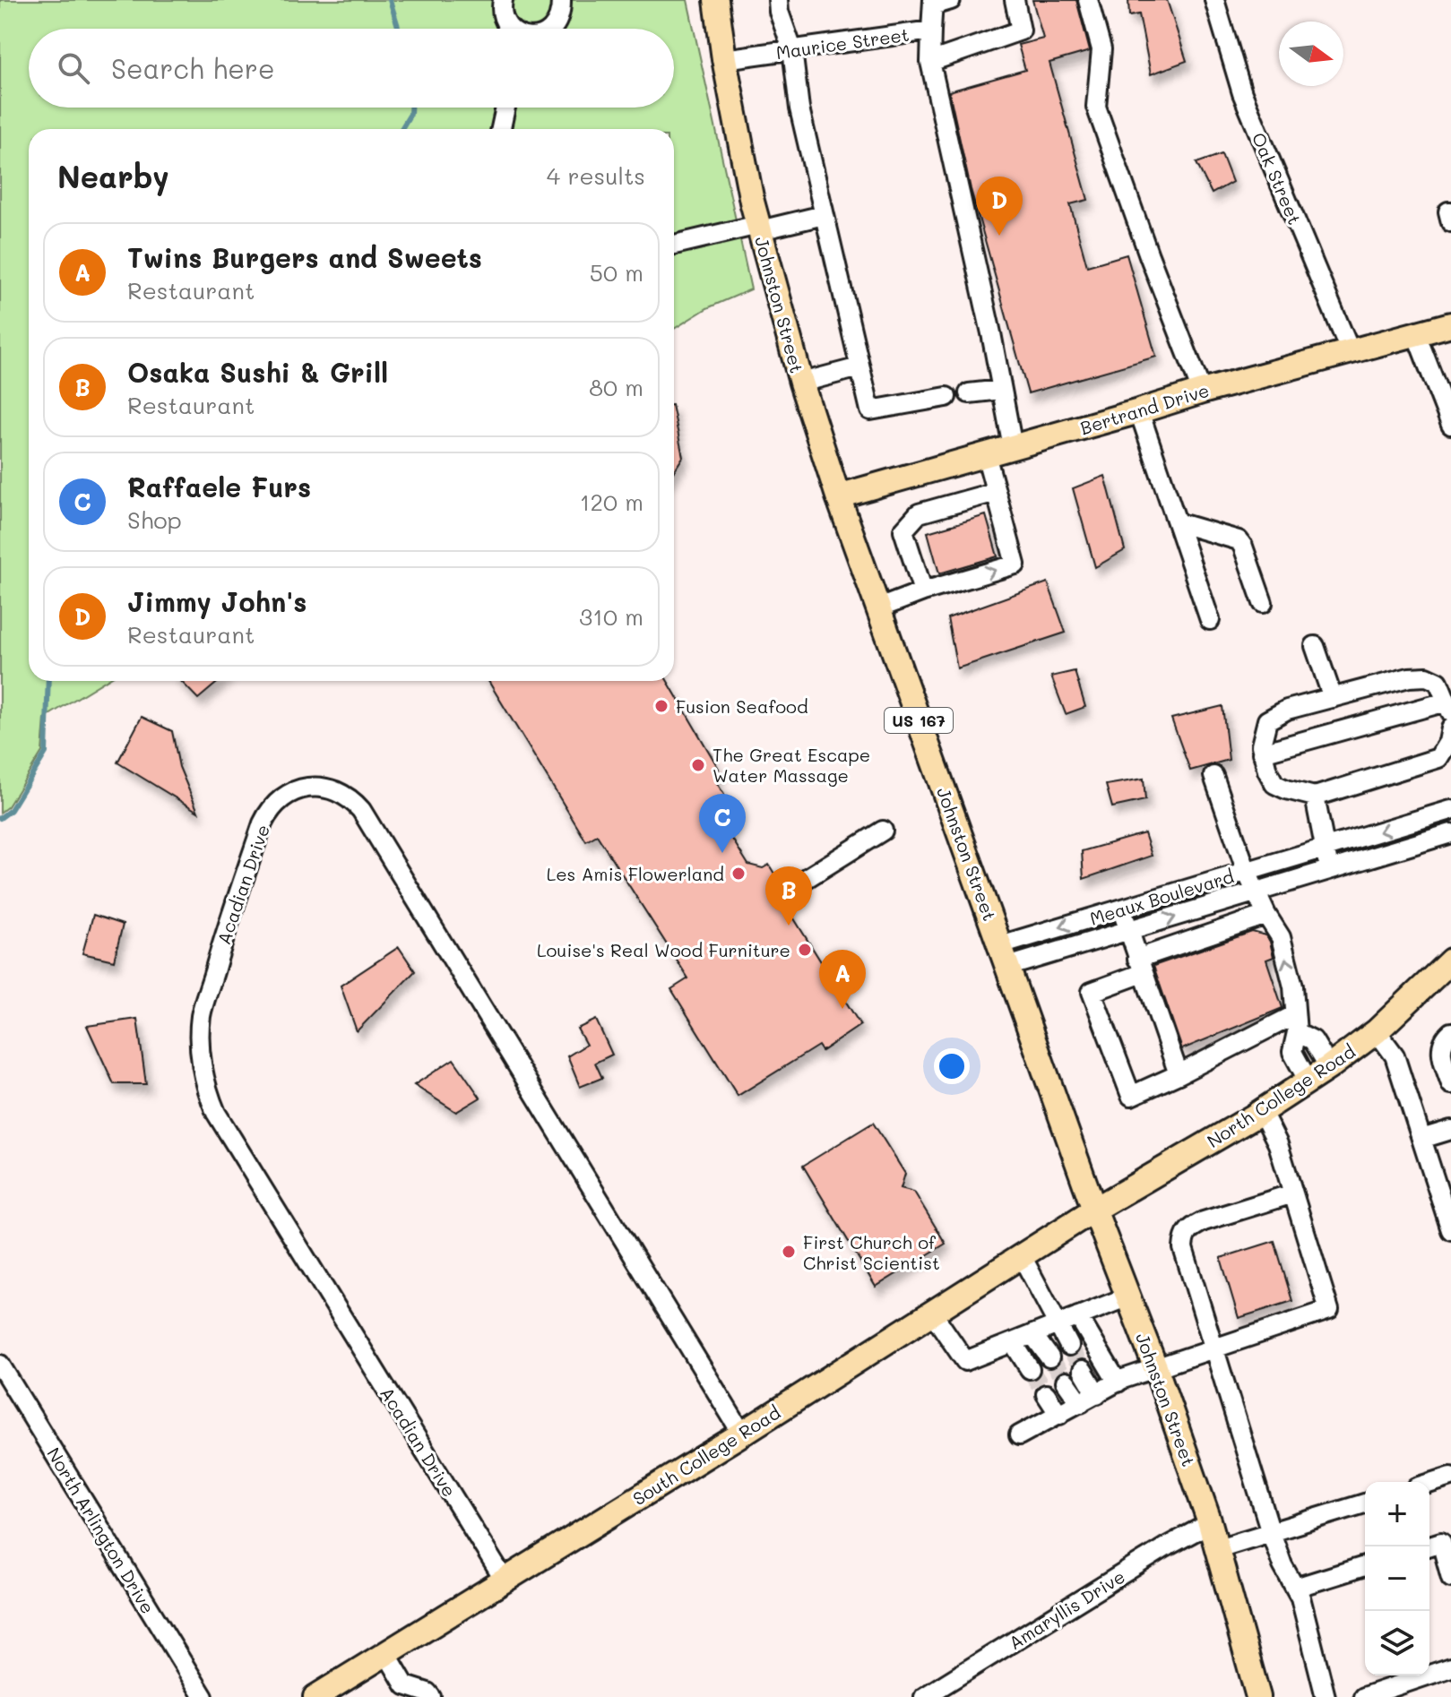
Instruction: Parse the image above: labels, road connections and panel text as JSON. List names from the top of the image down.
{
  "streets": {
    "main road": [
      "Johnston Street",
      "Bertrand Drive",
      "US 167",
      "North College Road",
      "South College Road"
    ],
    "street": [
      "Maurice Street",
      "Oak Street",
      "Acadian Drive",
      "Meaux Boulevard",
      "North Arlington Drive",
      "Amaryllis Drive"
    ]
  },
  "crossings": [
    ["Maurice Street", "Johnston Street"],
    ["Oak Street", "Bertrand Drive"],
    ["Johnston Street", "Bertrand Drive"],
    ["Johnston Street", "Meaux Boulevard"],
    ["Johnston Street", "North College Road"],
    ["Johnston Street", "South College Road"],
    ["Johnston Street", "Amaryllis Drive"],
    ["Acadian Drive", "South College Road"],
    ["North College Road", "South College Road"]
  ],
  "places": [
    "Fusion Seafood",
    "The Great Escape Water Massage",
    "Les Amis Flowerland",
    "Louise's Real Wood Furniture",
    "First Church of Christ Scientist"
  ],
  "north": "right",
  "page": {
    "search": "Search here",
    "heading": ["Nearby", "4 results"],
    "pins": [
      "D",
      "C",
      "B",
      "A"
    ],
    "list": [
      {
        "mark": "A",
        "name": "Twins Burgers and Sweets",
        "note": "Restaurant",
        "value": "50 m"
      },
      {
        "mark": "B",
        "name": "Osaka Sushi & Grill",
        "note": "Restaurant",
        "value": "80 m"
      },
      {
        "mark": "C",
        "name": "Raffaele Furs",
        "note": "Shop",
        "value": "120 m"
      },
      {
        "mark": "D",
        "name": "Jimmy John's",
        "note": "Restaurant",
        "value": "310 m"
      }
    ],
    "map_buttons": ["+", "−"]
  }
}
